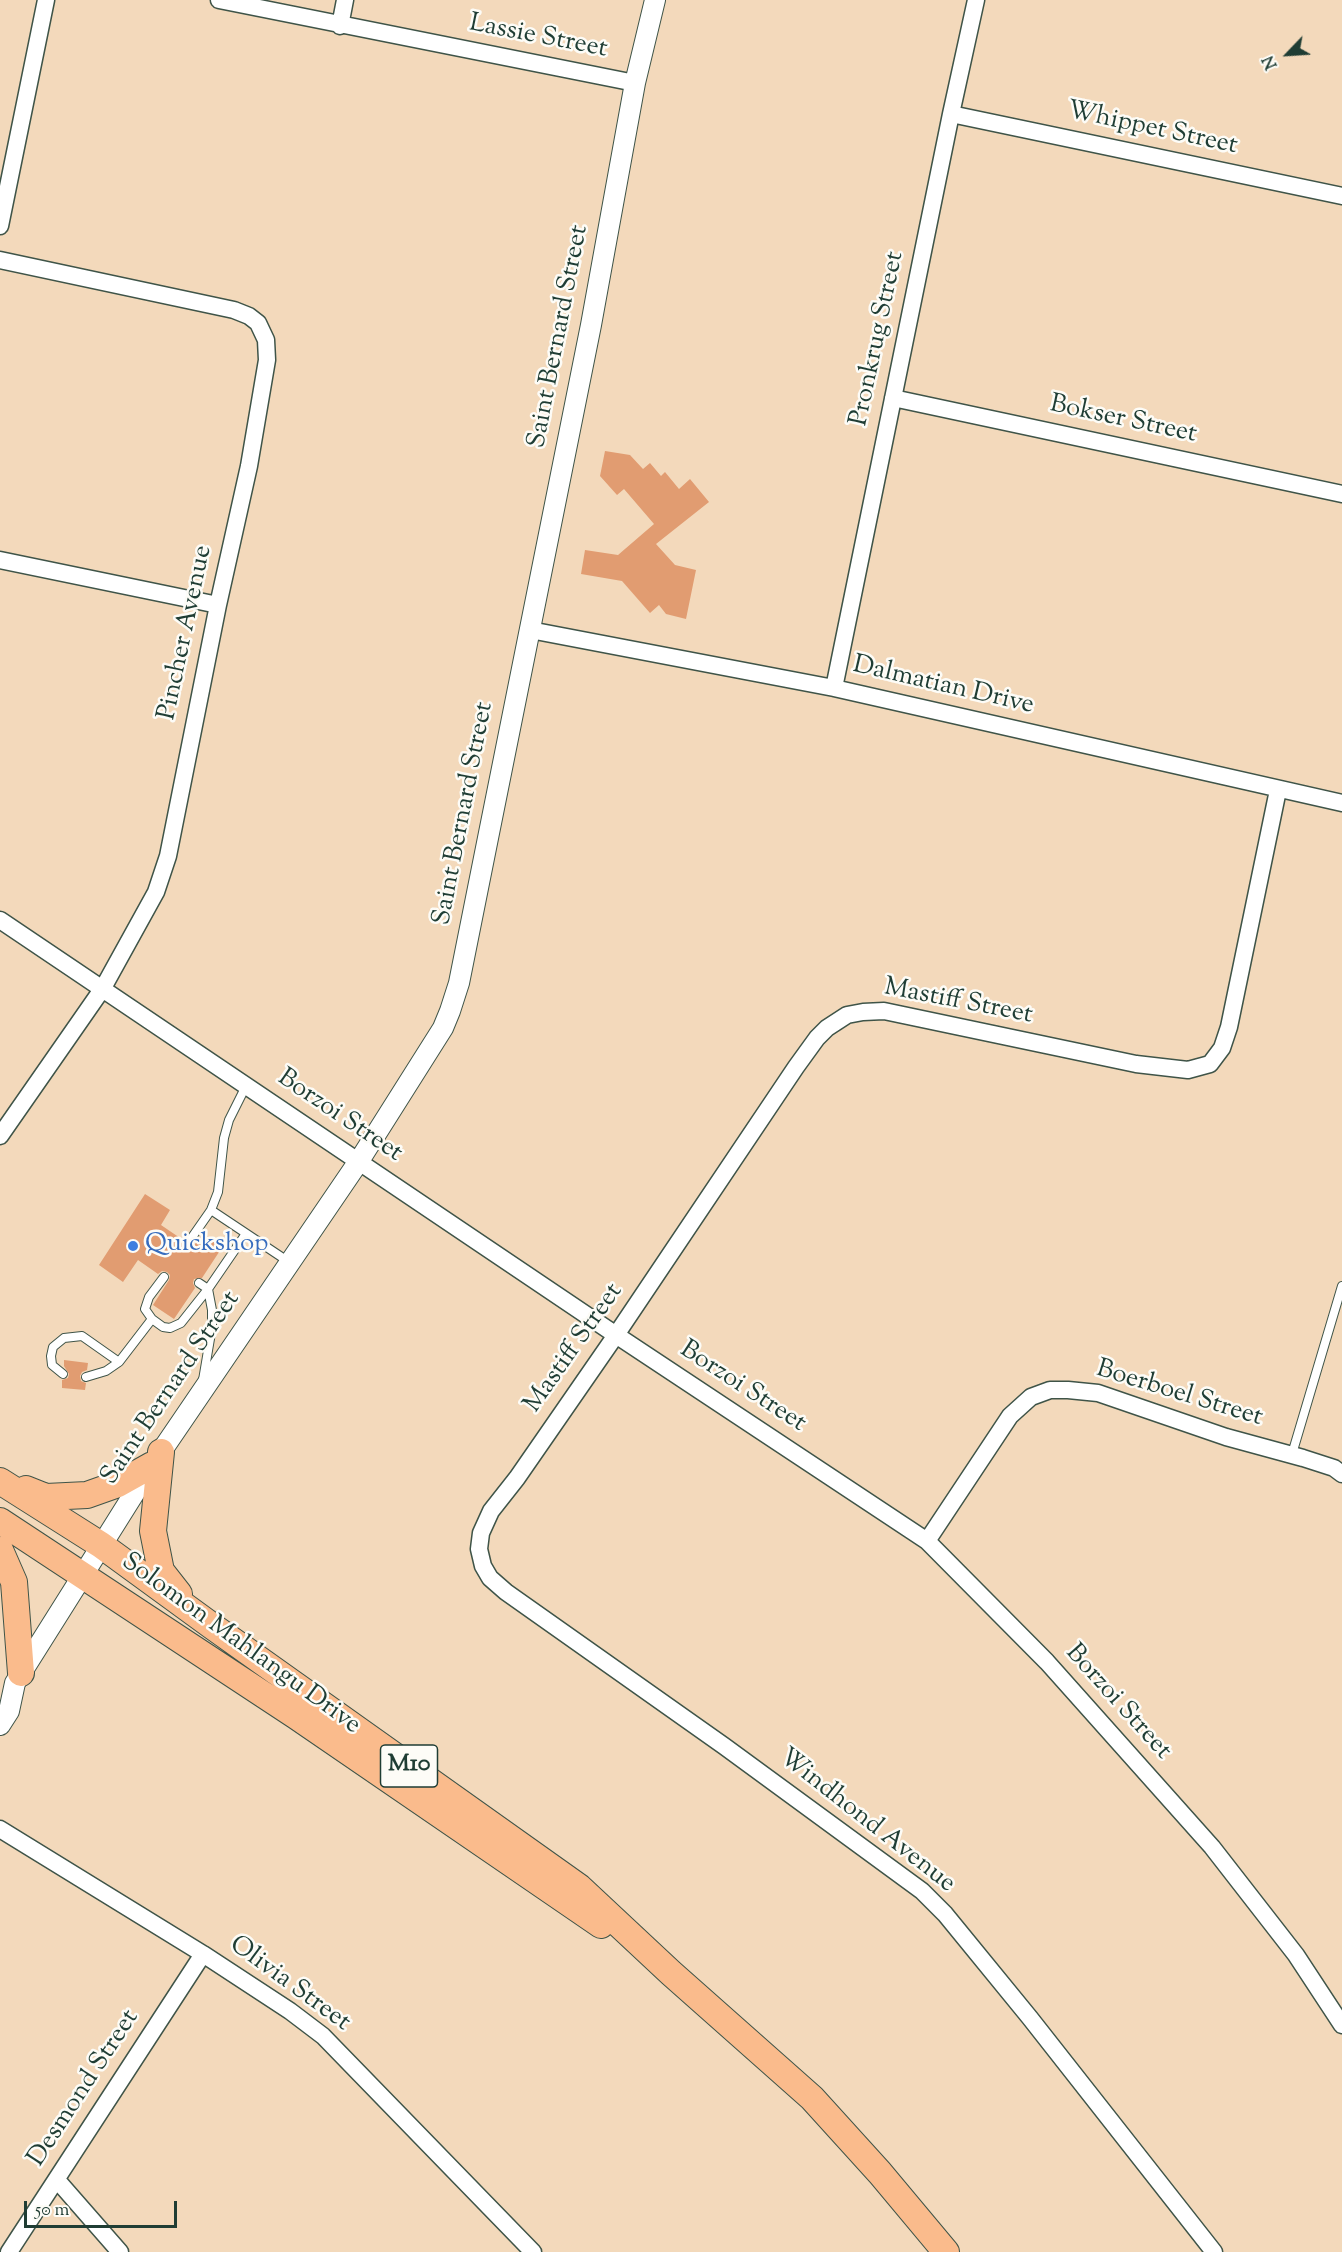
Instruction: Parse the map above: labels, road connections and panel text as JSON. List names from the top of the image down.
{
  "streets": {
    "main road": ["Solomon Mahlangu Drive", "M10"],
    "street": [
      "Lassie Street",
      "Whippet Street",
      "Saint Bernard Street",
      "Pronkrug Street",
      "Bokser Street",
      "Pincher Avenue",
      "Dalmatian Drive",
      "Mastiff Street",
      "Borzoi Street",
      "Boerboel Street",
      "Windhond Avenue",
      "Olivia Street",
      "Desmond Street"
    ]
  },
  "crossings": [
    ["Lassie Street", "Saint Bernard Street"],
    ["Whippet Street", "Pronkrug Street"],
    ["Saint Bernard Street", "Dalmatian Drive"],
    ["Saint Bernard Street", "Borzoi Street"],
    ["Saint Bernard Street", "Solomon Mahlangu Drive"],
    ["Pronkrug Street", "Bokser Street"],
    ["Pronkrug Street", "Dalmatian Drive"],
    ["Pincher Avenue", "Borzoi Street"],
    ["Dalmatian Drive", "Mastiff Street"],
    ["Mastiff Street", "Borzoi Street"],
    ["Mastiff Street", "Windhond Avenue"],
    ["Borzoi Street", "Boerboel Street"],
    ["Olivia Street", "Desmond Street"]
  ],
  "places": ["Quickshop"],
  "scale_bar": "50 m",
  "north": "bottom left"
}
